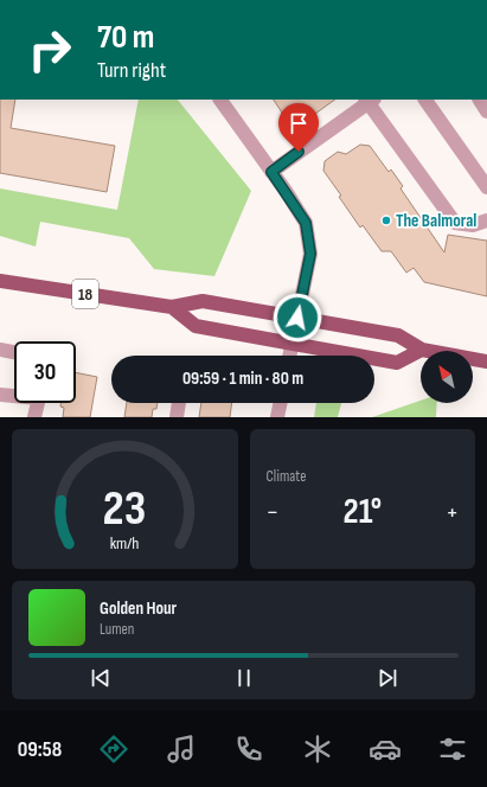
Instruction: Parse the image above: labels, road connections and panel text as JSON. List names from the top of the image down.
{
  "streets": {
    "main road": ["18"]
  },
  "places": ["The Balmoral"],
  "north": "top left",
  "page": {
    "turn": ["70 m", "Turn right"],
    "limit": "30",
    "trip": "09:59 · 1 min · 80 m",
    "tile": "Climate",
    "heat": ["−", "21°", "+"],
    "song": ["Golden Hour", "Lumen"],
    "tabs": "09:58",
    "gauge": ["23", "km/h"]
  }
}
